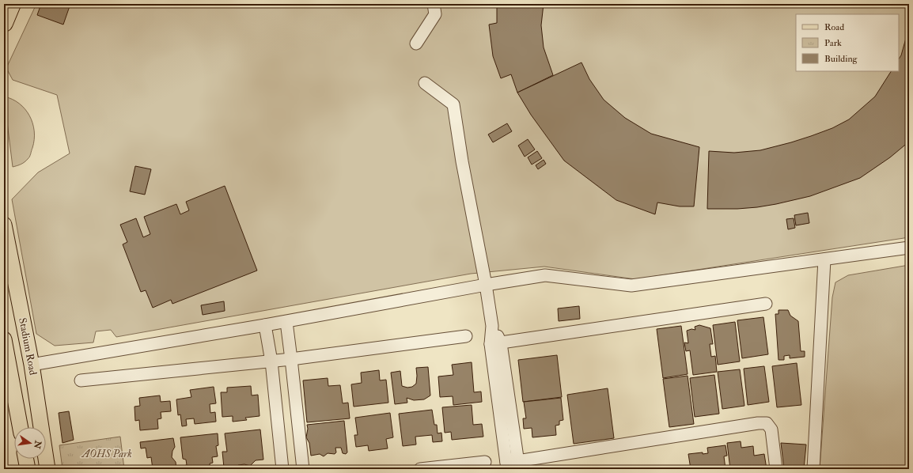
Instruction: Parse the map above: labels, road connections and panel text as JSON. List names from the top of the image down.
{
  "streets": {
    "main road": ["Stadium Road"]
  },
  "parks": ["AOHS Park"],
  "legend": ["Road", "Park", "Building"],
  "north": "right"
}
